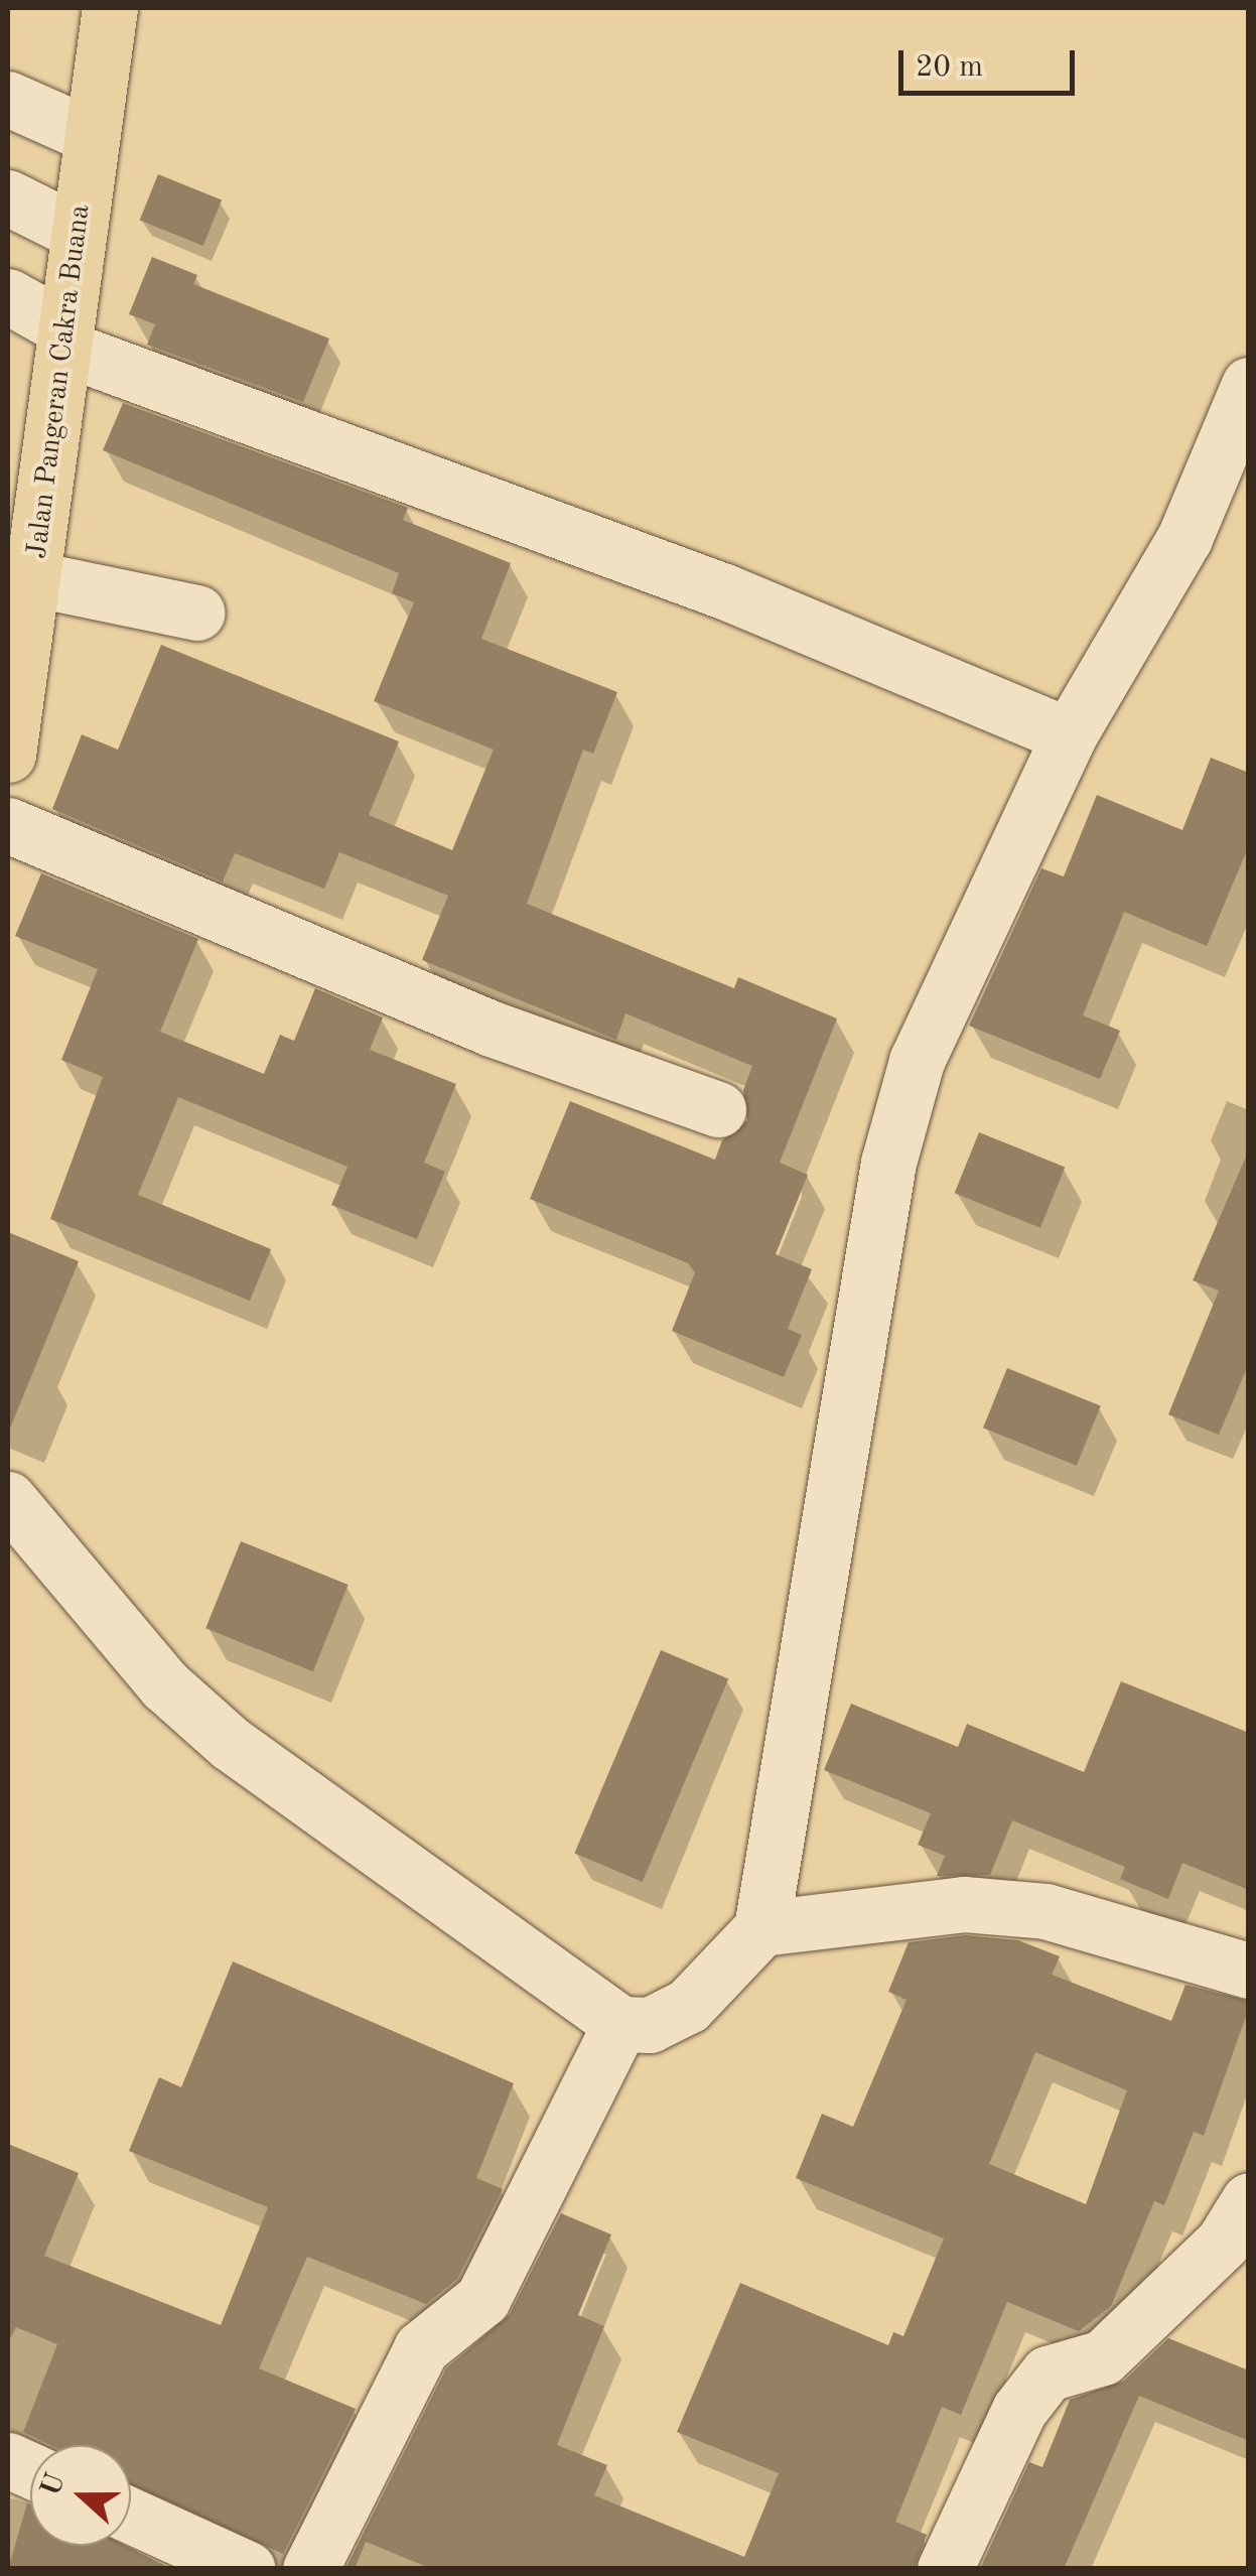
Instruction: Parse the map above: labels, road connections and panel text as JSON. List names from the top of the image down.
{
  "streets": {
    "main road": ["Jalan Pangeran Cakra Buana"]
  },
  "scale_bar": "20 m",
  "north": "left"
}
